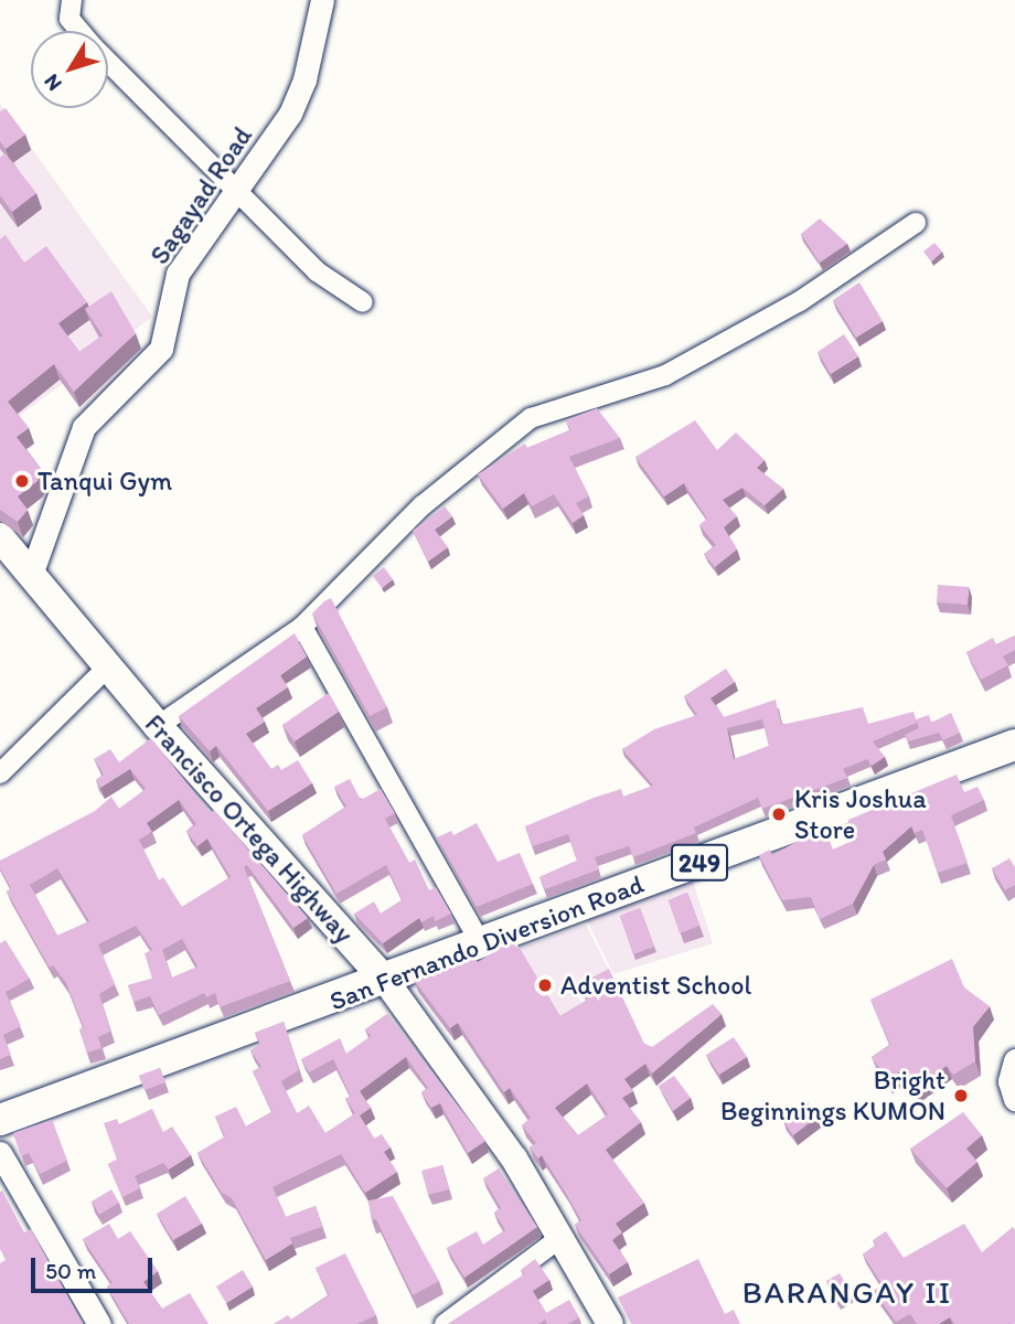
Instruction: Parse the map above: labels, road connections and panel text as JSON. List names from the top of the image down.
{
  "streets": {
    "highway": ["249", "San Fernando Diversion Road"],
    "main road": ["Francisco Ortega Highway"],
    "street": ["Sagayad Road"]
  },
  "crossings": [
    ["Sagayad Road", "Francisco Ortega Highway"],
    ["Francisco Ortega Highway", "San Fernando Diversion Road"]
  ],
  "districts": ["BARANGAY II"],
  "places": [
    "Tanqui Gym",
    "Kris Joshua Store",
    "Adventist School",
    "Bright Beginnings KUMON"
  ],
  "scale_bar": "50 m",
  "north": "bottom left"
}
